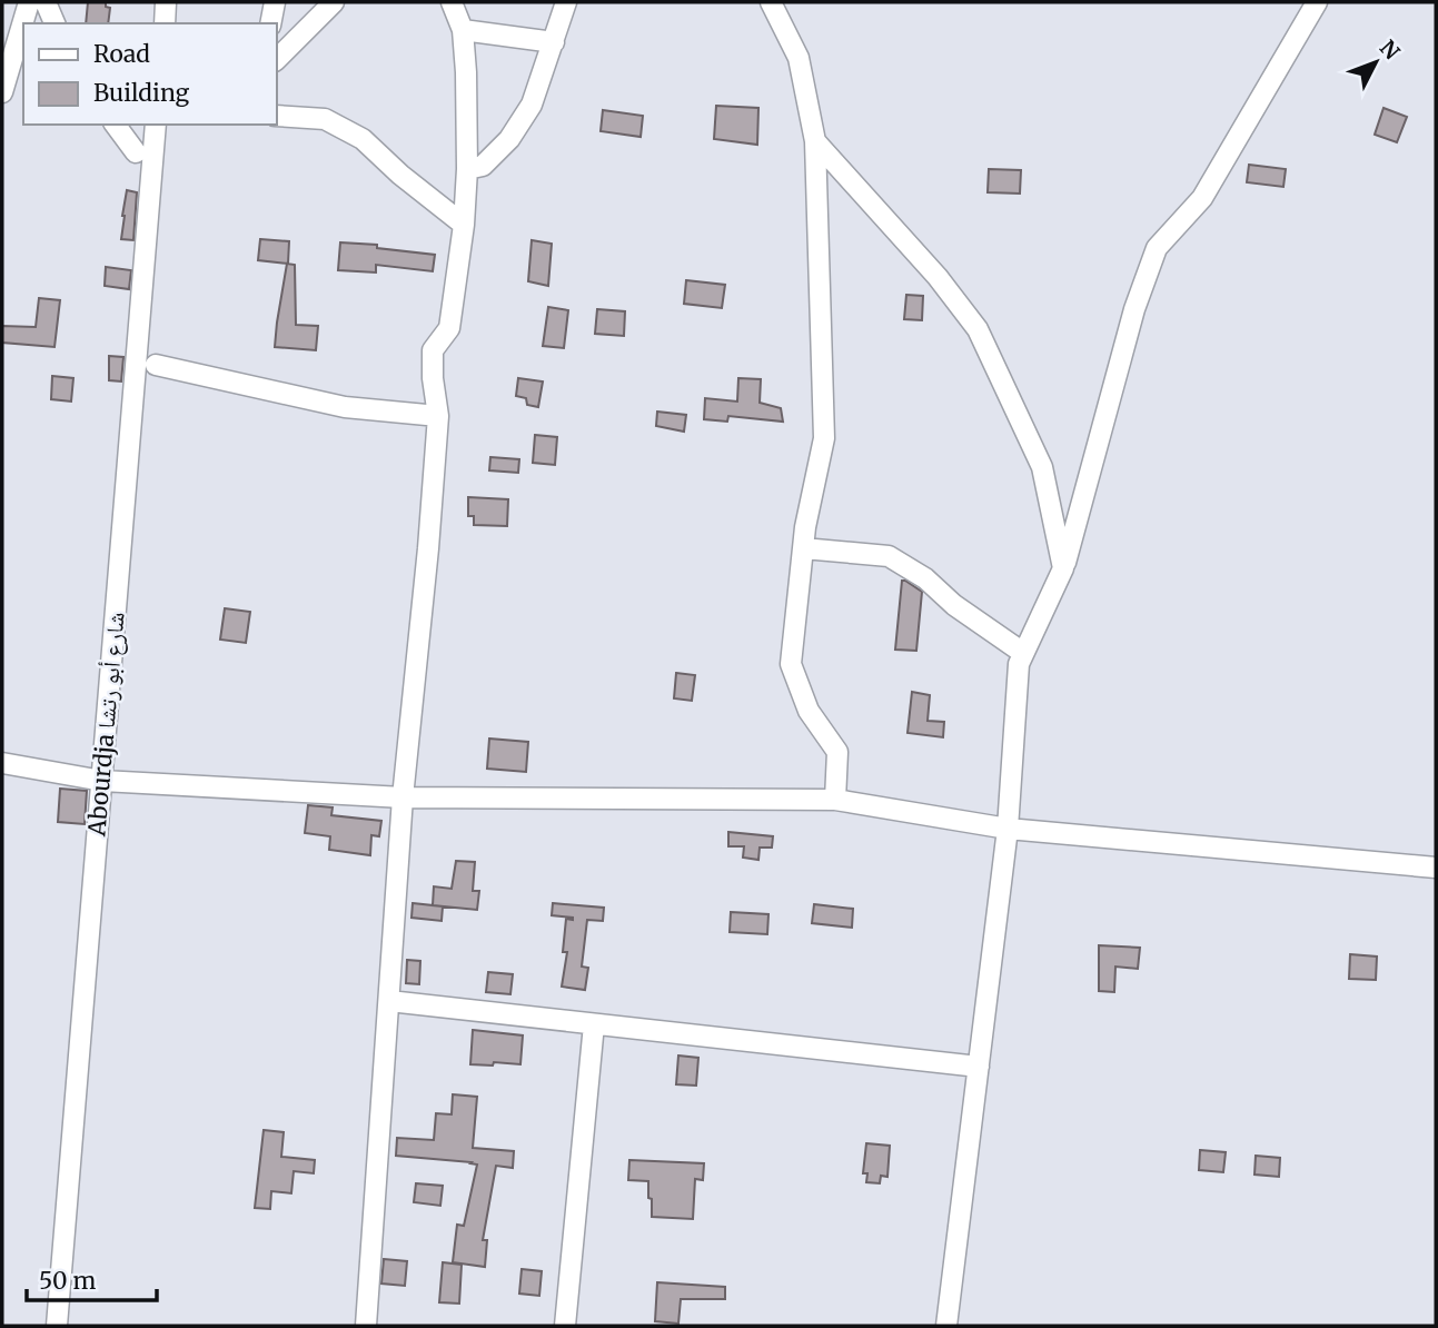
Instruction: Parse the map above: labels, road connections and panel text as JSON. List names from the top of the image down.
{
  "streets": {
    "street": ["Abourdja شارع أبو رتشا"]
  },
  "legend": ["Road", "Building"],
  "scale_bar": "50 m",
  "north": "top right"
}
